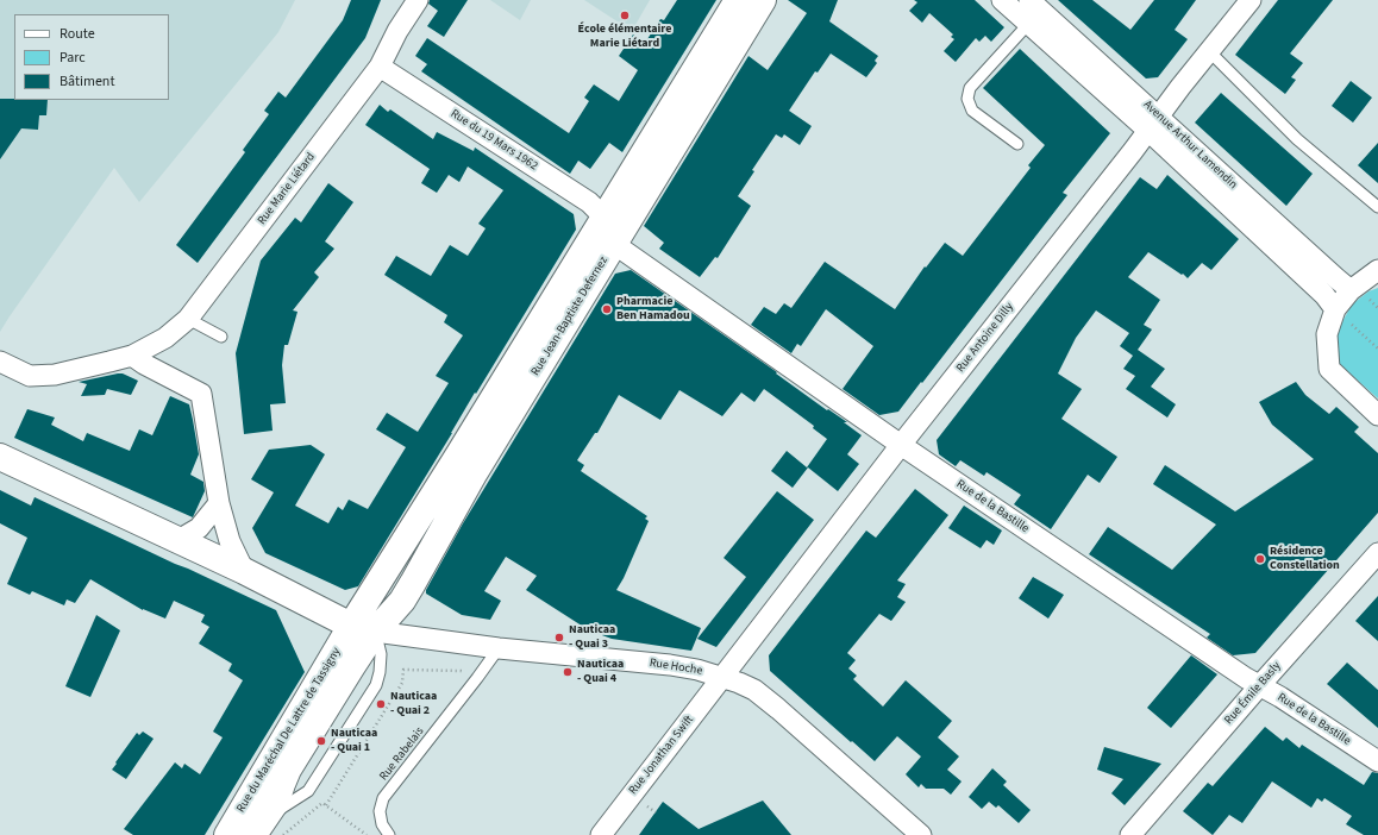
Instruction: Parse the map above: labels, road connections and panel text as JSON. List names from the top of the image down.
{
  "streets": {
    "main road": ["Rue Jean-Baptiste Defernez", "Rue du Maréchal De Lattre de Tassigny"],
    "street": [
      "Rue du 19 Mars 1962",
      "Avenue Arthur Lamendin",
      "Rue Marie Liétard",
      "Rue Antoine Dilly",
      "Rue de la Bastille",
      "Rue Hoche",
      "Rue Émile Basly",
      "Rue Jonathan Swift"
    ],
    "lane": ["Rue Rabelais"]
  },
  "crossings": [
    ["Rue du 19 Mars 1962", "Rue Marie Liétard"],
    ["Rue du 19 Mars 1962", "Rue Jean-Baptiste Defernez"],
    ["Rue du 19 Mars 1962", "Rue de la Bastille"],
    ["Avenue Arthur Lamendin", "Rue Antoine Dilly"],
    ["Rue Jean-Baptiste Defernez", "Rue de la Bastille"],
    ["Rue Jean-Baptiste Defernez", "Rue Hoche"],
    ["Rue Jean-Baptiste Defernez", "Rue du Maréchal De Lattre de Tassigny"],
    ["Rue Antoine Dilly", "Rue de la Bastille"],
    ["Rue Antoine Dilly", "Rue Hoche"],
    ["Rue Antoine Dilly", "Rue Jonathan Swift"],
    ["Rue de la Bastille", "Rue Émile Basly"],
    ["Rue Hoche", "Rue du Maréchal De Lattre de Tassigny"],
    ["Rue Hoche", "Rue Rabelais"],
    ["Rue Hoche", "Rue Jonathan Swift"]
  ],
  "places": [
    "École élémentaire Marie Liétard",
    "Pharmacie Ben Hamadou",
    "Résidence Constellation",
    "Nauticaa - Quai 3",
    "Nauticaa - Quai 4",
    "Nauticaa - Quai 2",
    "Nauticaa - Quai 1"
  ],
  "legend": ["Route", "Parc", "Bâtiment"]
}
